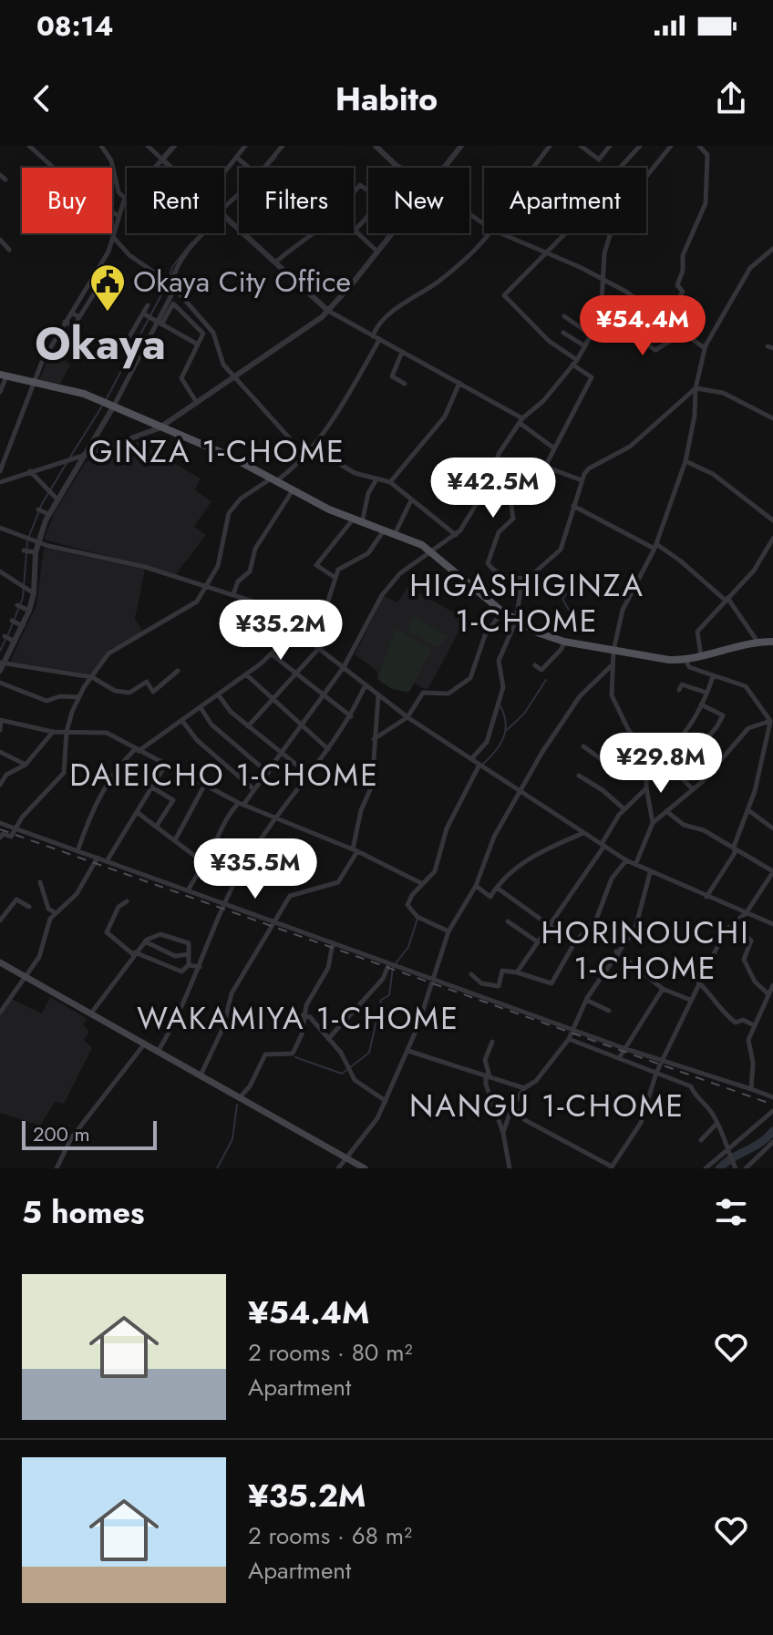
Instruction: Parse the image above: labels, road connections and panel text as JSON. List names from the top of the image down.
{
  "districts": [
    "Okaya",
    "GINZA 1-CHOME",
    "HIGASHIGINZA 1-CHOME",
    "DAIEICHO 1-CHOME",
    "HORINOUCHI 1-CHOME",
    "WAKAMIYA 1-CHOME",
    "NANGU 1-CHOME"
  ],
  "places": {
    "public building": ["Okaya City Office"]
  },
  "scale_bar": "200 m",
  "page": {
    "status": "08:14",
    "header": "Habito",
    "chip": [
      "Buy",
      "Rent",
      "Filters",
      "New",
      "Apartment"
    ],
    "price": [
      "¥54.4M",
      "¥42.5M",
      "¥35.2M",
      "¥29.8M",
      "¥35.5M"
    ],
    "scale": "200 m",
    "heading": "5 homes",
    "list": [
      {
        "name": "¥54.4M",
        "note": "2 rooms · 80 m² · Apartment"
      },
      {
        "name": "¥35.2M",
        "note": "2 rooms · 68 m² · Apartment"
      }
    ]
  }
}
